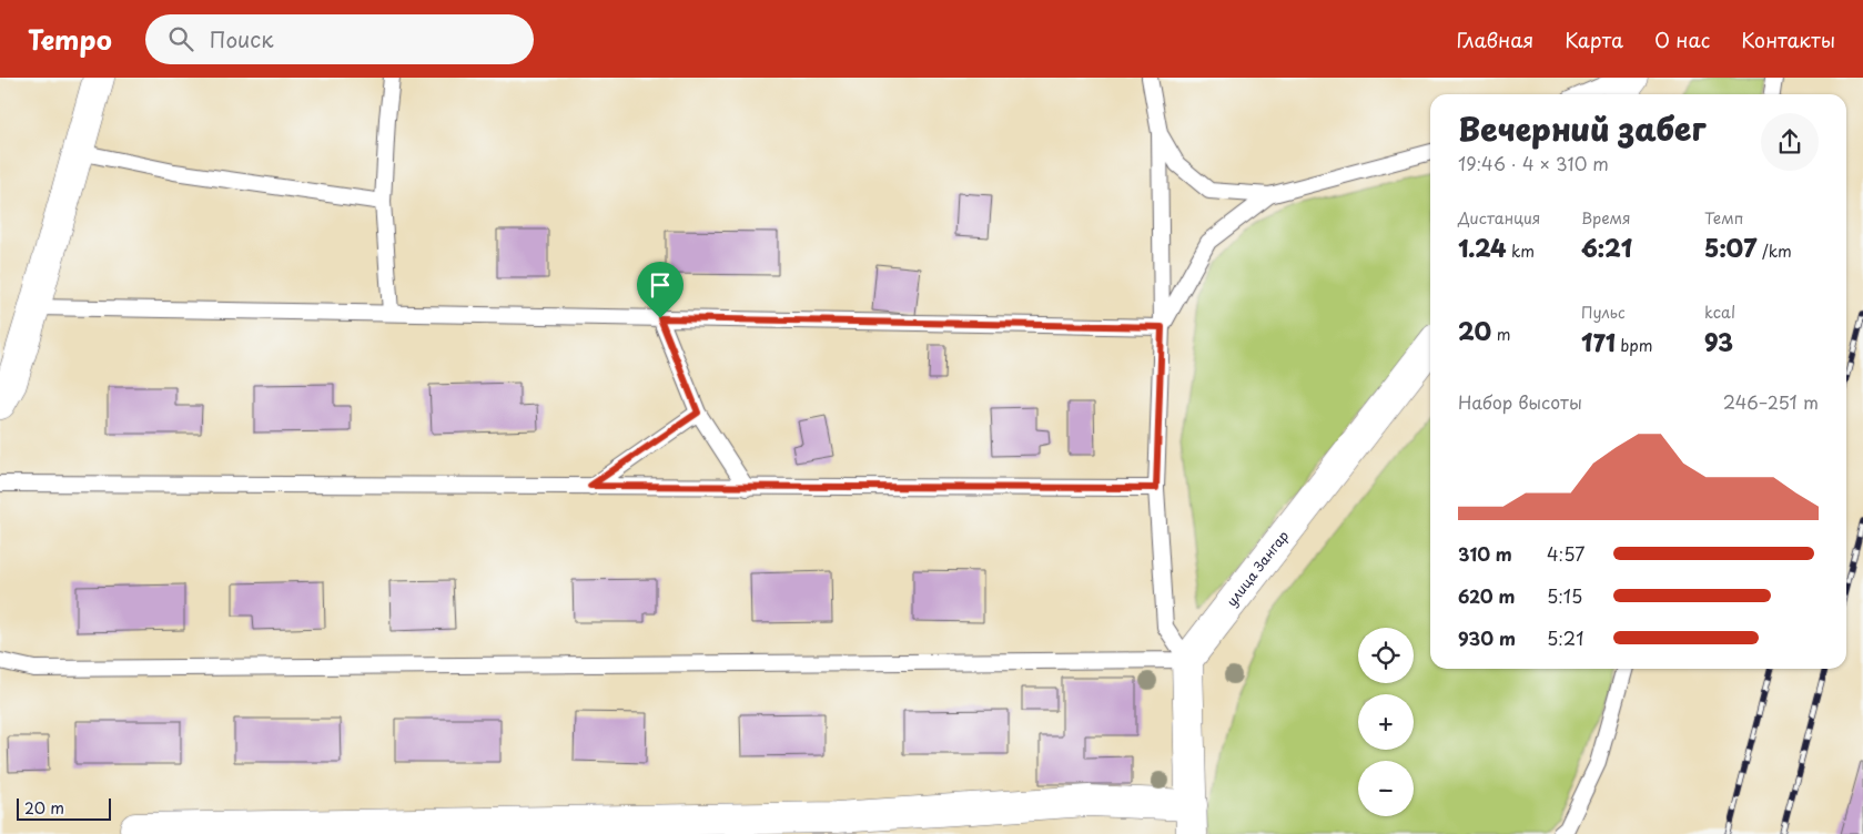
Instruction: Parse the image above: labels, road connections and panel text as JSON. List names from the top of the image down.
{
  "streets": {
    "street": ["улица Зангар"]
  },
  "scale_bar": "20 m",
  "page": {
    "header": "Tempo",
    "search": "Поиск",
    "nav": [
      "Главная",
      "Карта",
      "О нас",
      "Контакты"
    ],
    "heading": ["Вечерний забег", "19:46 · 4 × 310 m"],
    "stats": [
      ["Дистанция", "1.24 km"],
      ["Время", "6:21"],
      ["Темп", "5:07 /km"],
      ["20 m"],
      ["Пульс", "171 bpm"],
      ["kcal", "93"]
    ],
    "chart": ["Набор высоты", "246–251 m"],
    "list": [
      {
        "name": "310 m",
        "note": "4:57"
      },
      {
        "name": "620 m",
        "note": "5:15"
      },
      {
        "name": "930 m",
        "note": "5:21"
      }
    ],
    "map_buttons": ["+", "−"],
    "scale": "20 m"
  }
}
